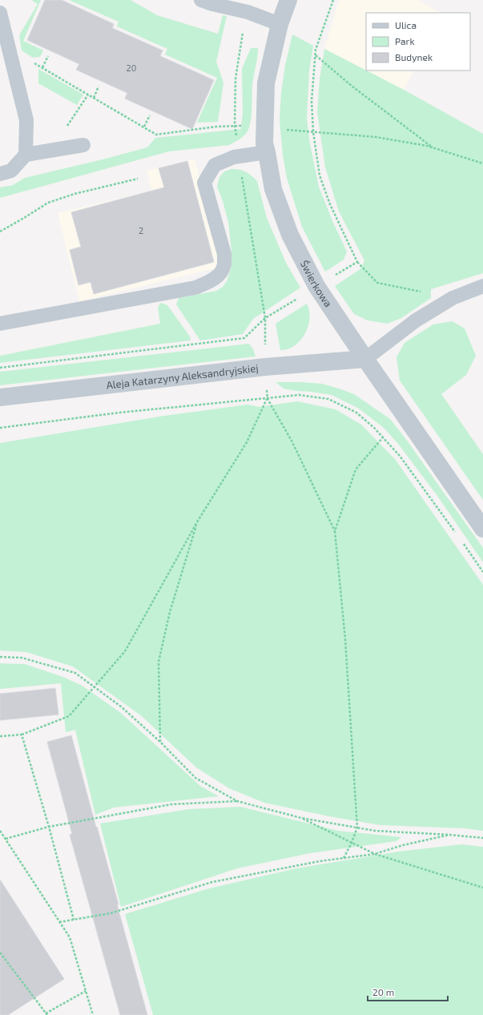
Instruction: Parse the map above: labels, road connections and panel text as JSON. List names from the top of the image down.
{
  "streets": {
    "street": ["Świerkowa", "Aleja Katarzyny Aleksandryjskiej"]
  },
  "crossings": [
    ["Świerkowa", "Aleja Katarzyny Aleksandryjskiej"]
  ],
  "house_numbers": ["20", "2"],
  "legend": ["Ulica", "Park", "Budynek"],
  "scale_bar": "20 m"
}
